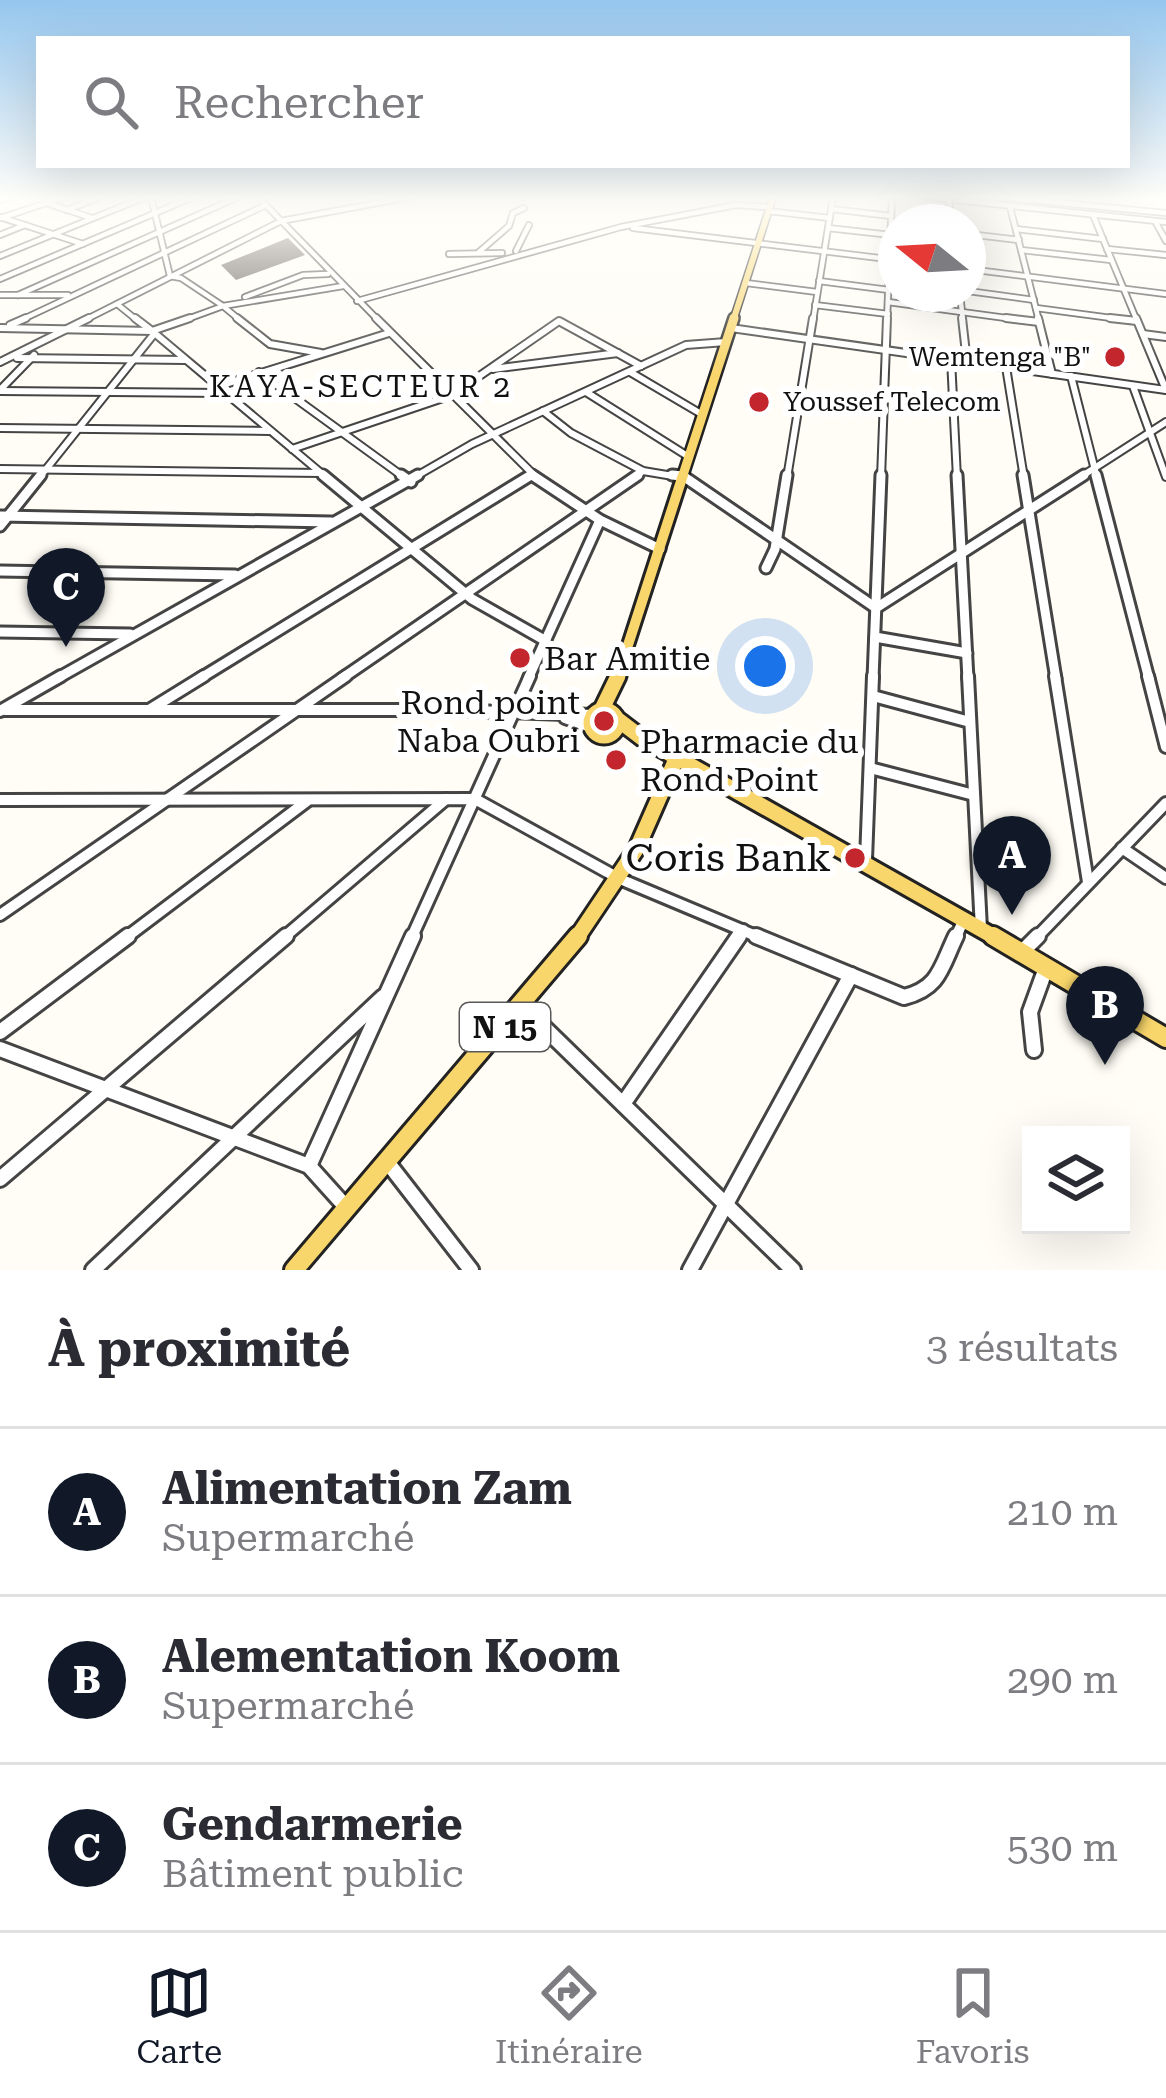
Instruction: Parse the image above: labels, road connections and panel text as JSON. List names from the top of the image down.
{
  "streets": {
    "main road": ["N 15"]
  },
  "districts": ["KAYA-SECTEUR 2"],
  "places": [
    "Wemtenga \"B\"",
    "Youssef Telecom",
    "Bar Amitie",
    "Rond point Naba Oubri",
    "Pharmacie du Rond Point",
    "Coris Bank"
  ],
  "north": "left",
  "page": {
    "search": "Rechercher",
    "pins": ["C", "A", "B"],
    "heading": ["À proximité", "3 résultats"],
    "list": [
      {
        "mark": "A",
        "name": "Alimentation Zam",
        "note": "Supermarché",
        "value": "210 m"
      },
      {
        "mark": "B",
        "name": "Alementation Koom",
        "note": "Supermarché",
        "value": "290 m"
      },
      {
        "mark": "C",
        "name": "Gendarmerie",
        "note": "Bâtiment public",
        "value": "530 m"
      }
    ],
    "nav": ["Carte", "Itinéraire", "Favoris"]
  }
}
